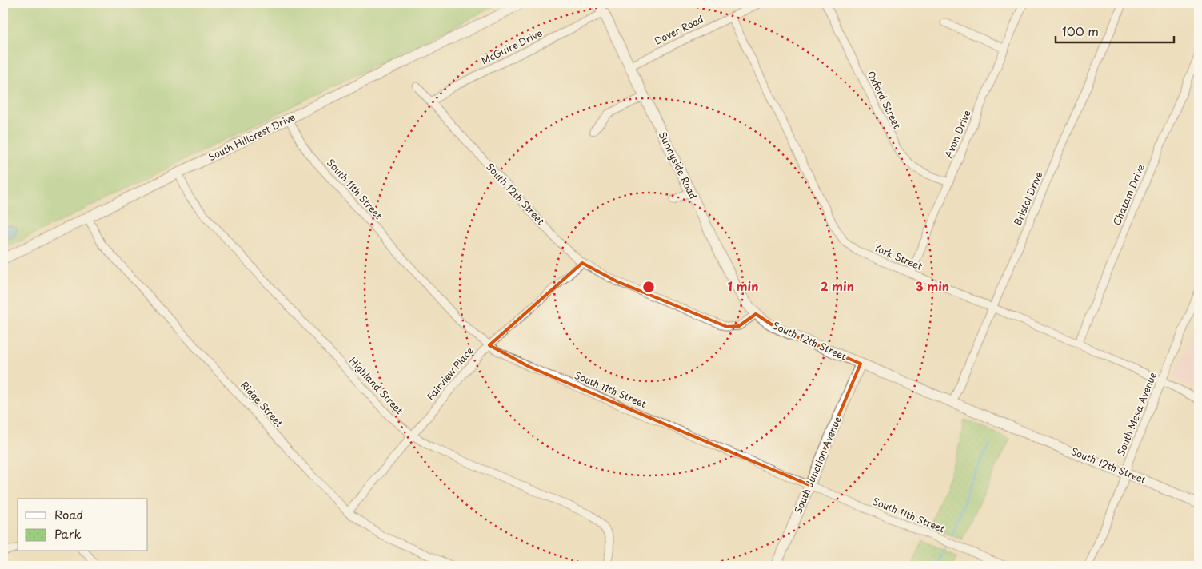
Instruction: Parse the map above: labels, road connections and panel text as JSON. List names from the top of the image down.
{
  "streets": {
    "street": [
      "Dover Road",
      "McGuire Drive",
      "Oxford Street",
      "Avon Drive",
      "South Hillcrest Drive",
      "Sunnyside Road",
      "South 11th Street",
      "South 12th Street",
      "Chatam Drive",
      "Bristol Drive",
      "York Street",
      "Fairview Place",
      "Highland Street",
      "Ridge Street",
      "South Mesa Avenue",
      "South Junction Avenue"
    ]
  },
  "crossings": [
    ["Dover Road", "Sunnyside Road"],
    ["Dover Road", "York Street"],
    ["McGuire Drive", "Sunnyside Road"],
    ["McGuire Drive", "South 12th Street"],
    ["Oxford Street", "Avon Drive"],
    ["Avon Drive", "York Street"],
    ["South Hillcrest Drive", "South 11th Street"],
    ["South Hillcrest Drive", "Highland Street"],
    ["South Hillcrest Drive", "Ridge Street"],
    ["Sunnyside Road", "South 12th Street"],
    ["South 11th Street", "Fairview Place"],
    ["South 11th Street", "South Junction Avenue"],
    ["South 12th Street", "Bristol Drive"],
    ["South 12th Street", "Fairview Place"],
    ["South 12th Street", "South Mesa Avenue"],
    ["South 12th Street", "South Junction Avenue"],
    ["Chatam Drive", "York Street"],
    ["Bristol Drive", "York Street"],
    ["York Street", "South Mesa Avenue"],
    ["Fairview Place", "Highland Street"],
    ["Fairview Place", "Ridge Street"]
  ],
  "legend": ["Road", "Park"],
  "scale_bar": "100 m",
  "rings": ["1 min", "2 min", "3 min"]
}
